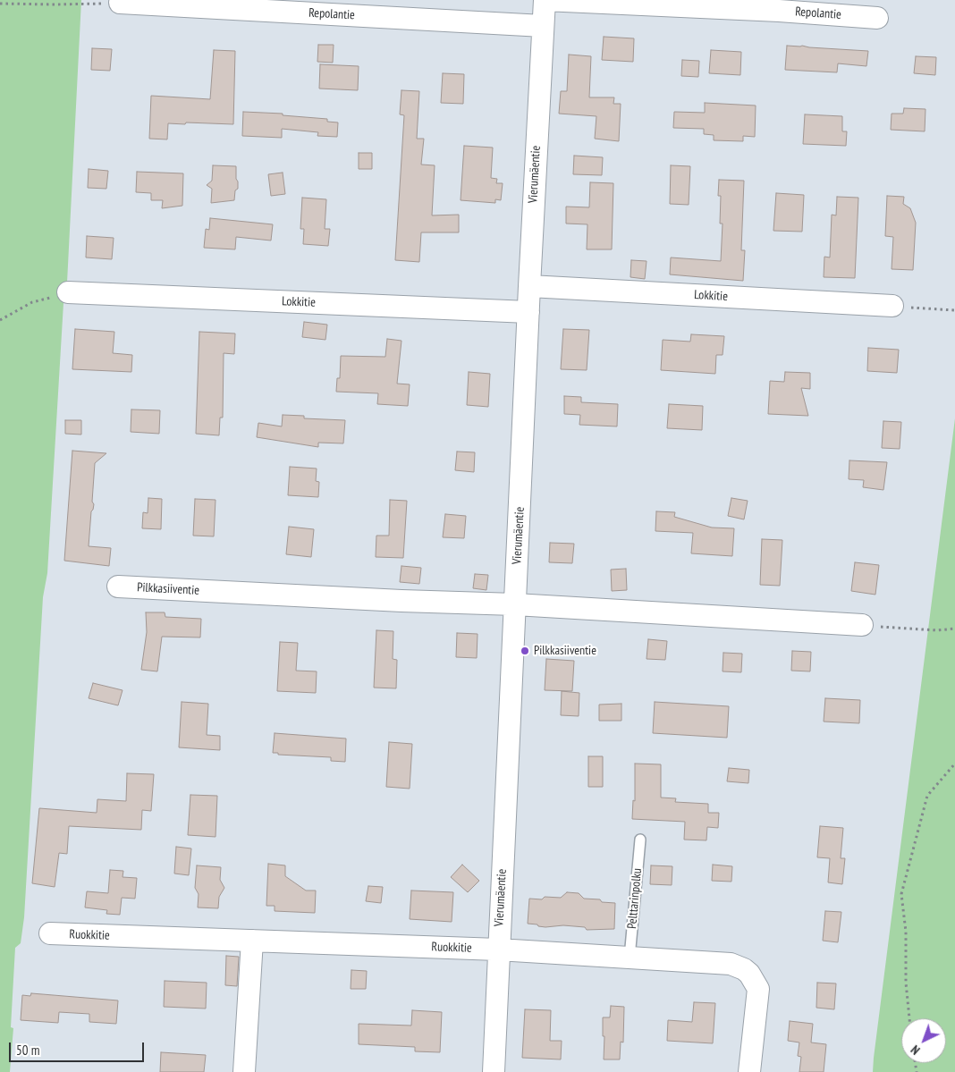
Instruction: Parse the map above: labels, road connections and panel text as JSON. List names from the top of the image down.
{
  "streets": {
    "street": [
      "Repolantie",
      "Vierumäentie",
      "Lokkitie",
      "Pilkkasiiventie",
      "Ruokkitie"
    ],
    "lane": ["Pelttarinpolku"]
  },
  "crossings": [
    ["Repolantie", "Vierumäentie"],
    ["Vierumäentie", "Lokkitie"],
    ["Vierumäentie", "Pilkkasiiventie"],
    ["Vierumäentie", "Ruokkitie"],
    ["Pelttarinpolku", "Ruokkitie"]
  ],
  "places": ["Pilkkasiiventie"],
  "scale_bar": "50 m",
  "north": "bottom left"
}
